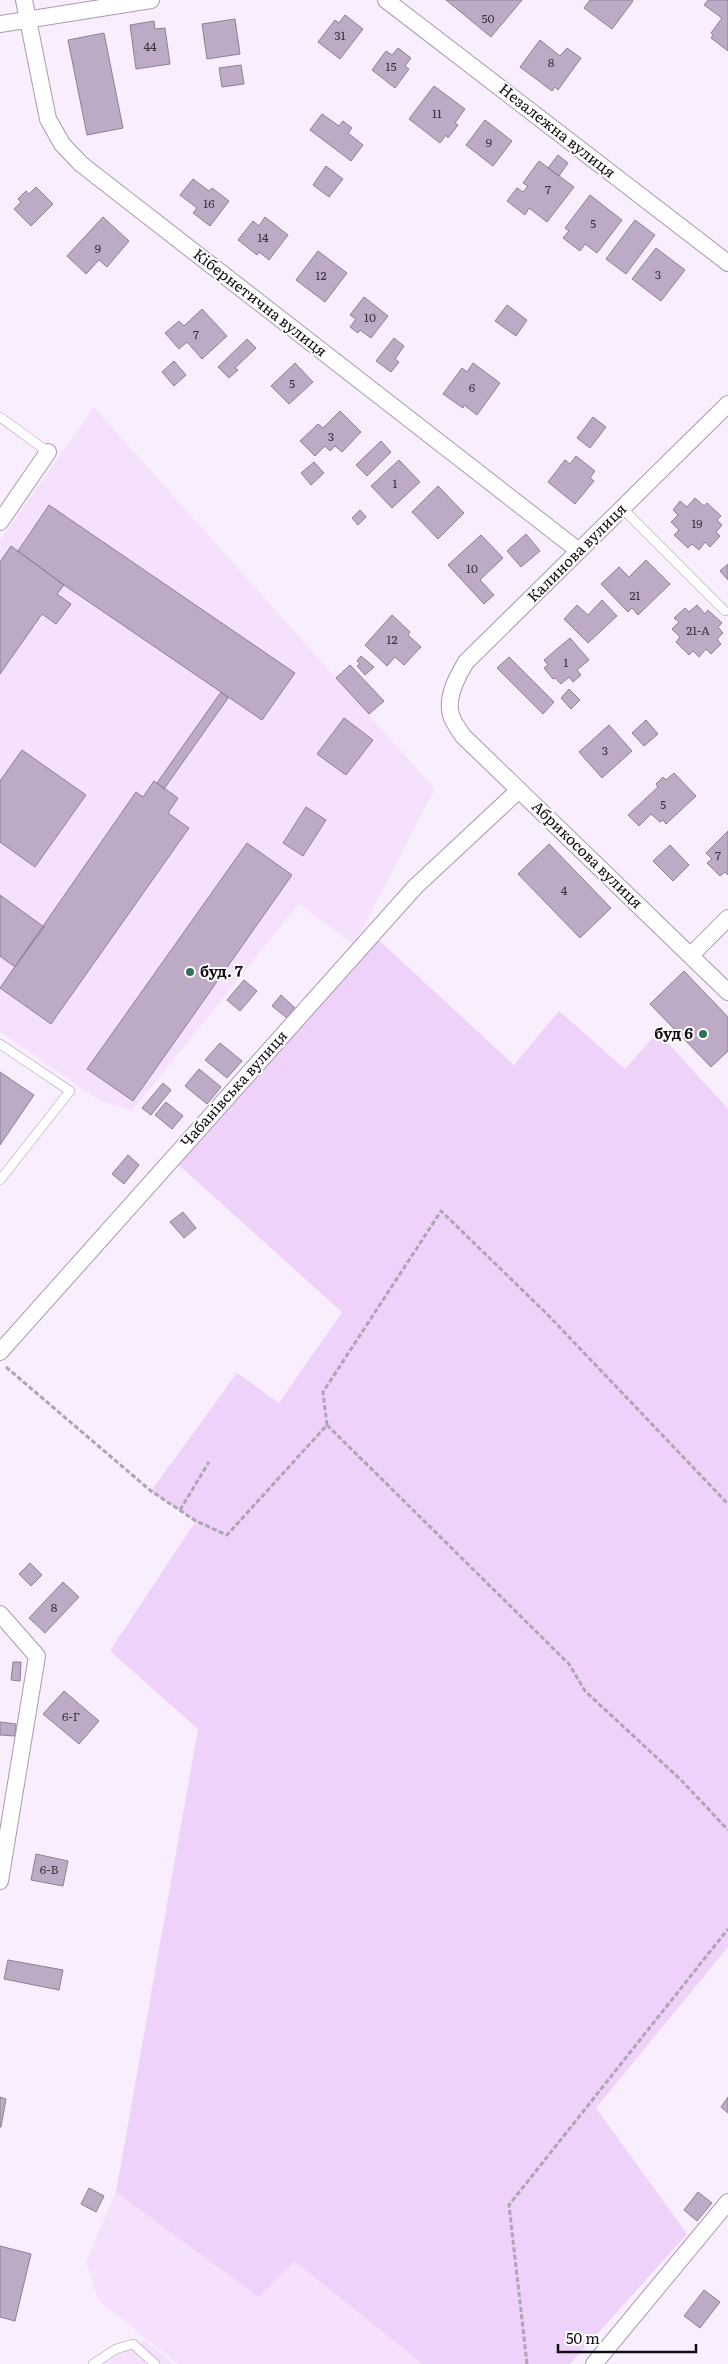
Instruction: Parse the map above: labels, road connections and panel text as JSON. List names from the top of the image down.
{
  "streets": {
    "street": [
      "Незалежна вулиця",
      "Кібернетична вулиця",
      "Калинова вулиця",
      "Абрикосова вулиця",
      "Чабанівська вулиця"
    ]
  },
  "crossings": [
    ["Кібернетична вулиця", "Калинова вулиця"],
    ["Калинова вулиця", "Абрикосова вулиця"],
    ["Абрикосова вулиця", "Чабанівська вулиця"]
  ],
  "places": ["буд. 7", "буд 6"],
  "house_numbers": [
    "50",
    "31",
    "44",
    "8",
    "15",
    "11",
    "9",
    "7",
    "16",
    "5",
    "14",
    "9",
    "3",
    "12",
    "10",
    "7",
    "5",
    "6",
    "3",
    "1",
    "19",
    "10",
    "21",
    "21-А",
    "12",
    "1",
    "3",
    "5",
    "7",
    "4",
    "8",
    "6-Г",
    "6-В"
  ],
  "scale_bar": "50 m"
}
